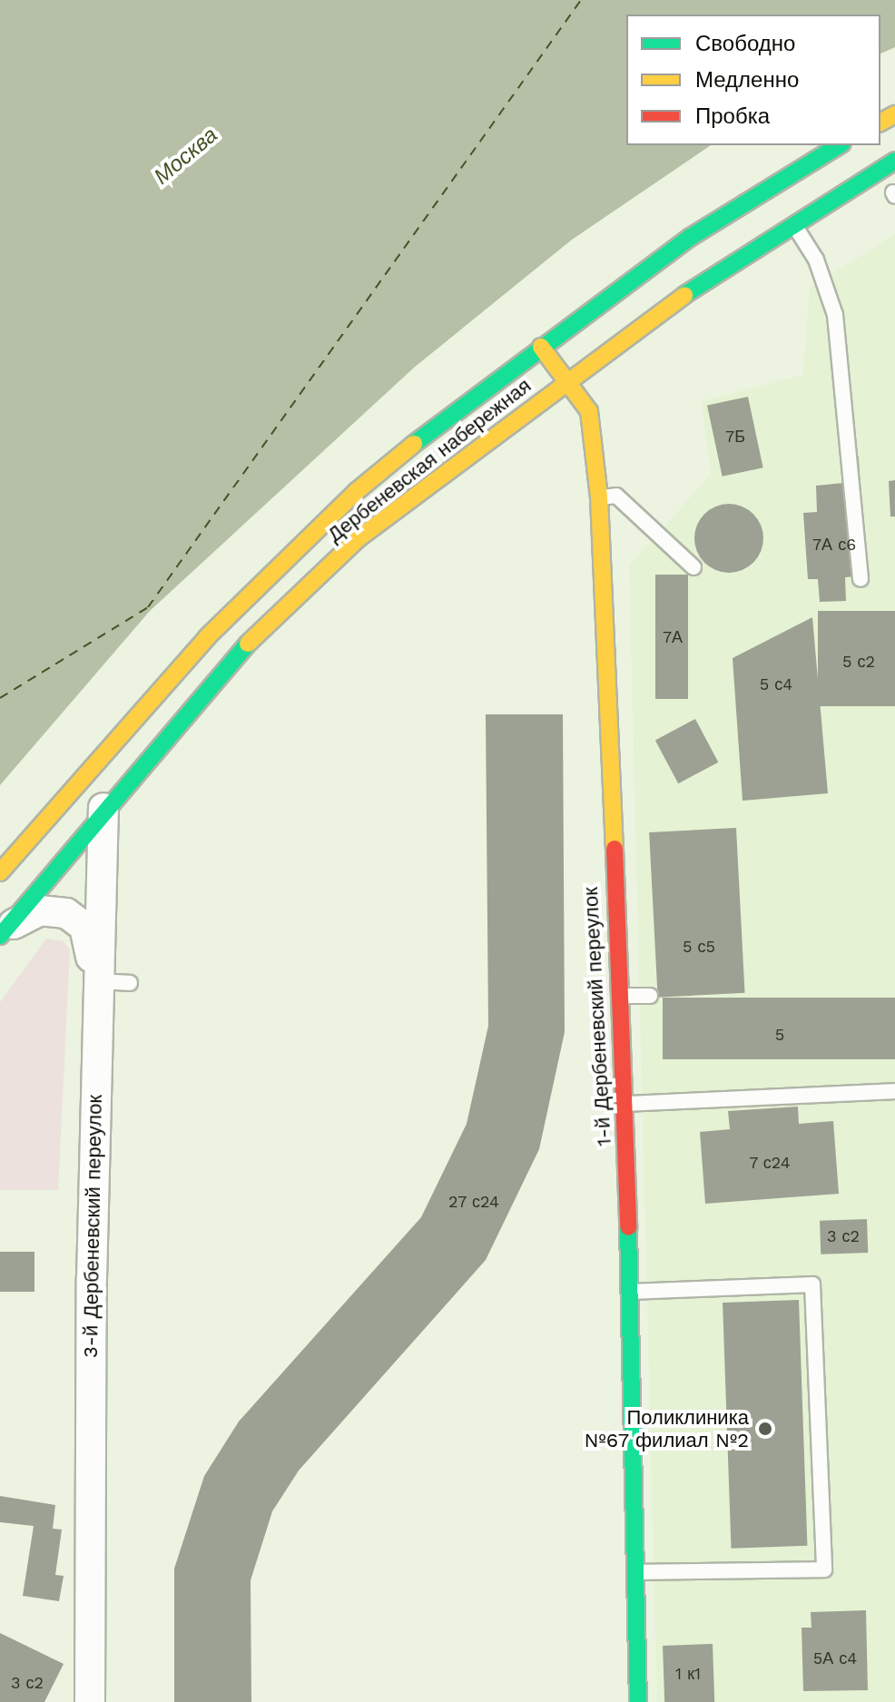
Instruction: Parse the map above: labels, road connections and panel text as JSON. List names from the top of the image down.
{
  "streets": {
    "main road": ["Дербеневская набережная", "1-й Дербеневский переулок"],
    "street": ["3-й Дербеневский переулок"]
  },
  "crossings": [
    ["Дербеневская набережная", "1-й Дербеневский переулок"],
    ["Дербеневская набережная", "3-й Дербеневский переулок"]
  ],
  "water": ["Москва"],
  "places": ["Поликлиника №67 филиал №2"],
  "house_numbers": [
    "7Б",
    "7А с6",
    "7А",
    "5 с2",
    "5 с4",
    "5 с5",
    "5",
    "7 с24",
    "27 с24",
    "3 с2",
    "5А с4",
    "1 к1",
    "3 с2"
  ],
  "legend": ["Свободно", "Медленно", "Пробка"]
}
